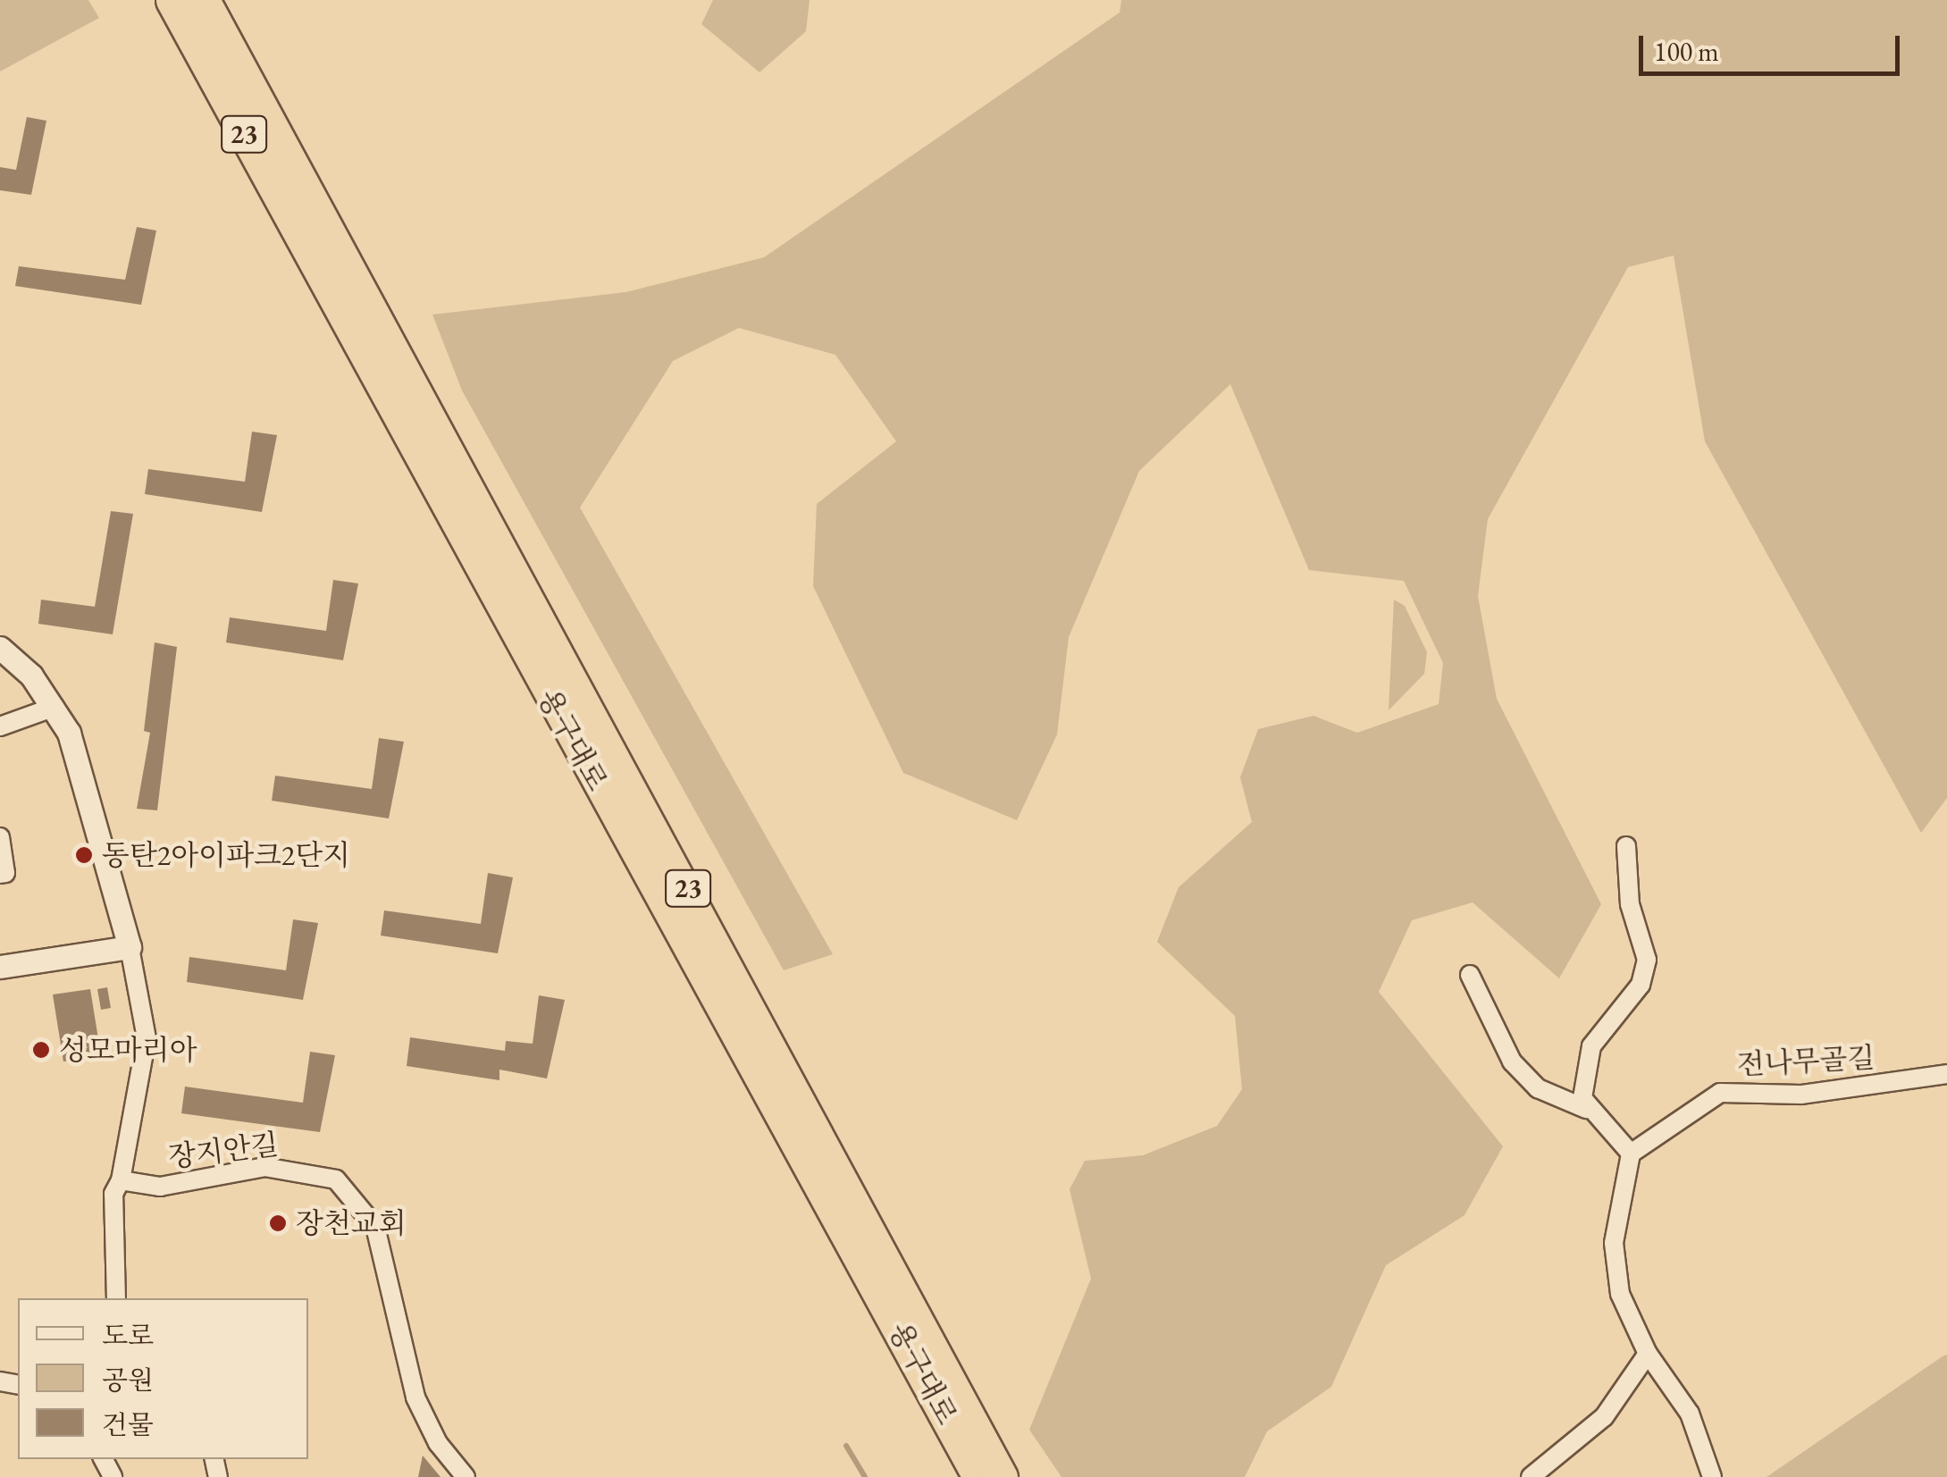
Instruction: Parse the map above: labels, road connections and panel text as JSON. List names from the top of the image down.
{
  "streets": {
    "highway": ["23", "용구대로"],
    "street": ["전나무골길", "장지안길"]
  },
  "places": ["동탄2아이파크2단지", "성모마리아", "장천교회"],
  "legend": ["도로", "공원", "건물"],
  "scale_bar": "100 m"
}
